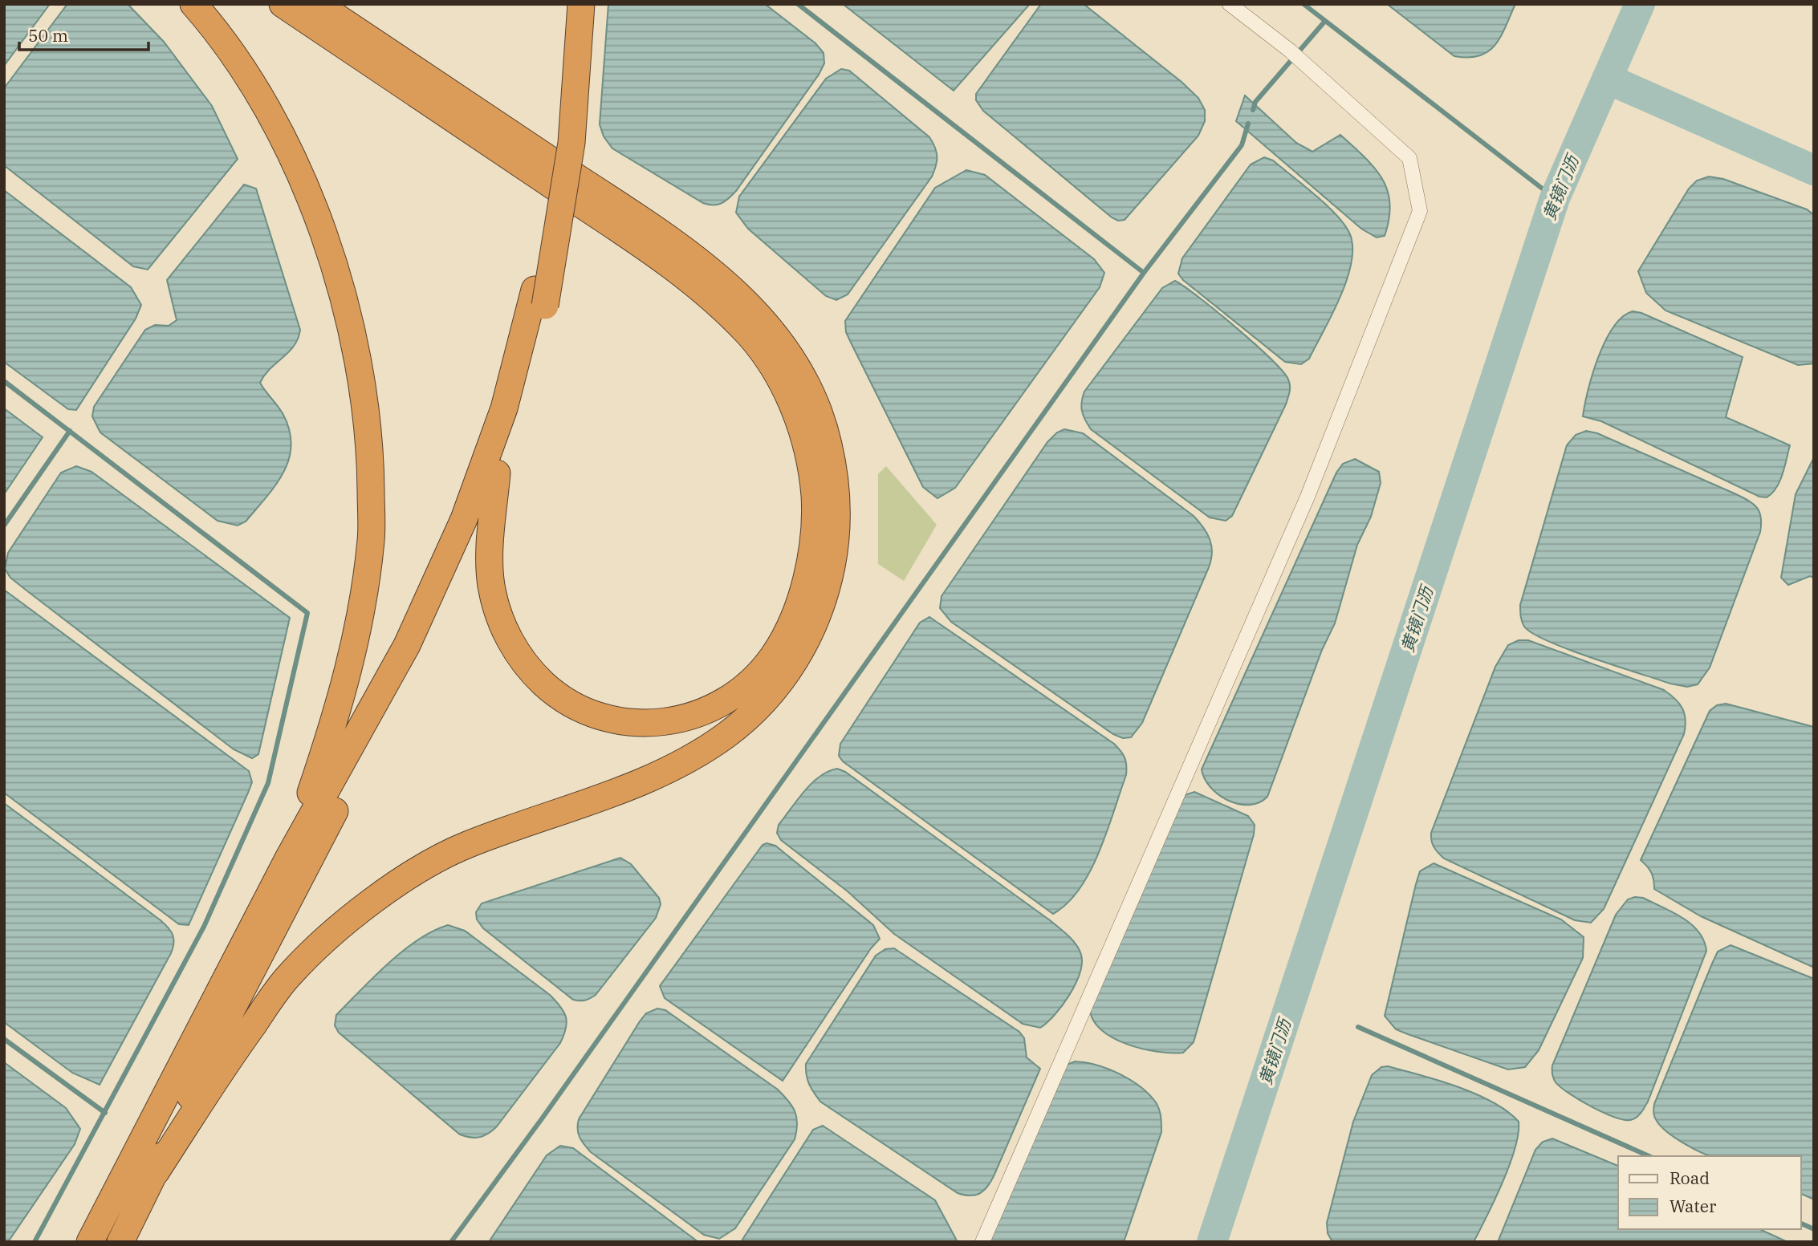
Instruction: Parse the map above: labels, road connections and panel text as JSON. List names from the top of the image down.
{
  "water": ["黄镜门沥"],
  "legend": ["Road", "Water"],
  "scale_bar": "50 m"
}
